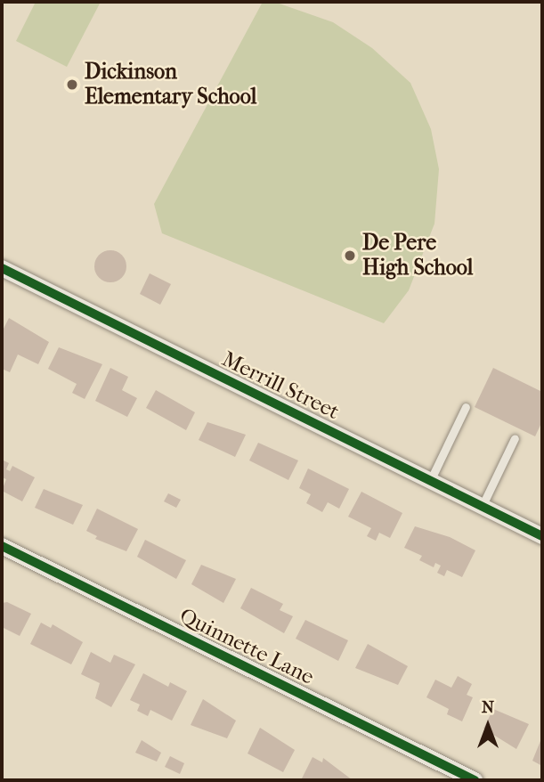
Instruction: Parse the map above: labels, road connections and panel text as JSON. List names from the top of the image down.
{
  "streets": {
    "street": ["Merrill Street", "Quinnette Lane"]
  },
  "places": ["Dickinson Elementary School", "De Pere High School"],
  "north": "top"
}
